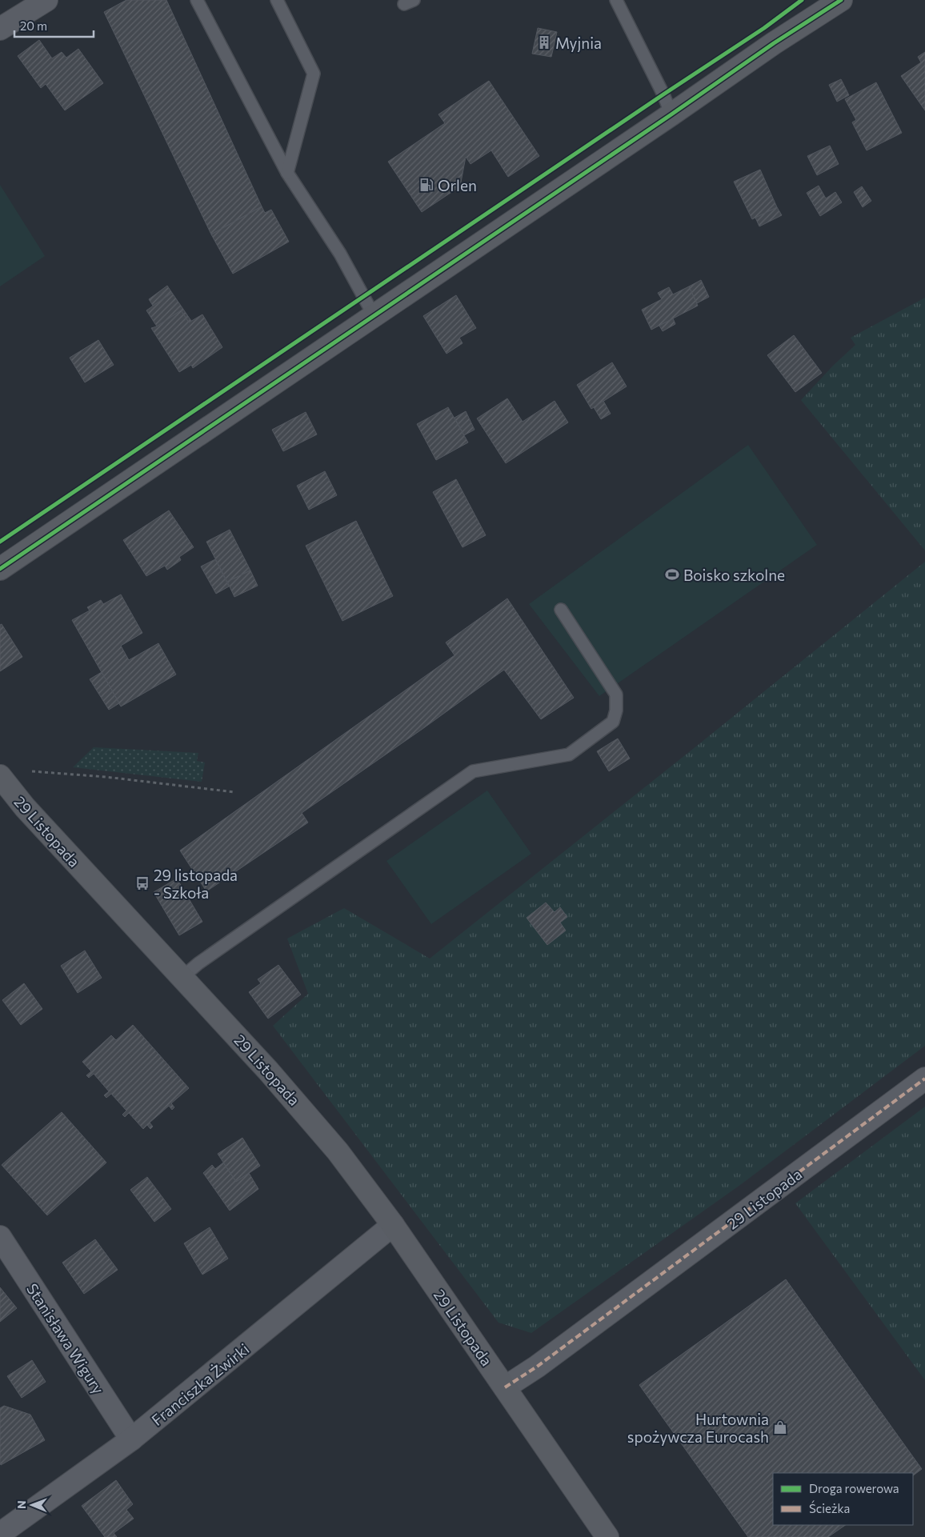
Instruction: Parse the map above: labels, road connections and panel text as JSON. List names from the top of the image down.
{
  "streets": {
    "street": ["29 Listopada", "Stanisława Wigury", "Franciszka Żwirki"]
  },
  "crossings": [
    ["29 Listopada", "Franciszka Żwirki"],
    ["Stanisława Wigury", "Franciszka Żwirki"]
  ],
  "places": {
    "building": ["Myjnia"],
    "fuel station": ["Orlen"],
    "sports": ["Boisko szkolne"],
    "bus stop": ["29 listopada - Szkoła"],
    "shop": ["Hurtownia spożywcza Eurocash"]
  },
  "legend": ["Droga rowerowa", "Ścieżka"],
  "scale_bar": "20 m",
  "north": "left"
}
